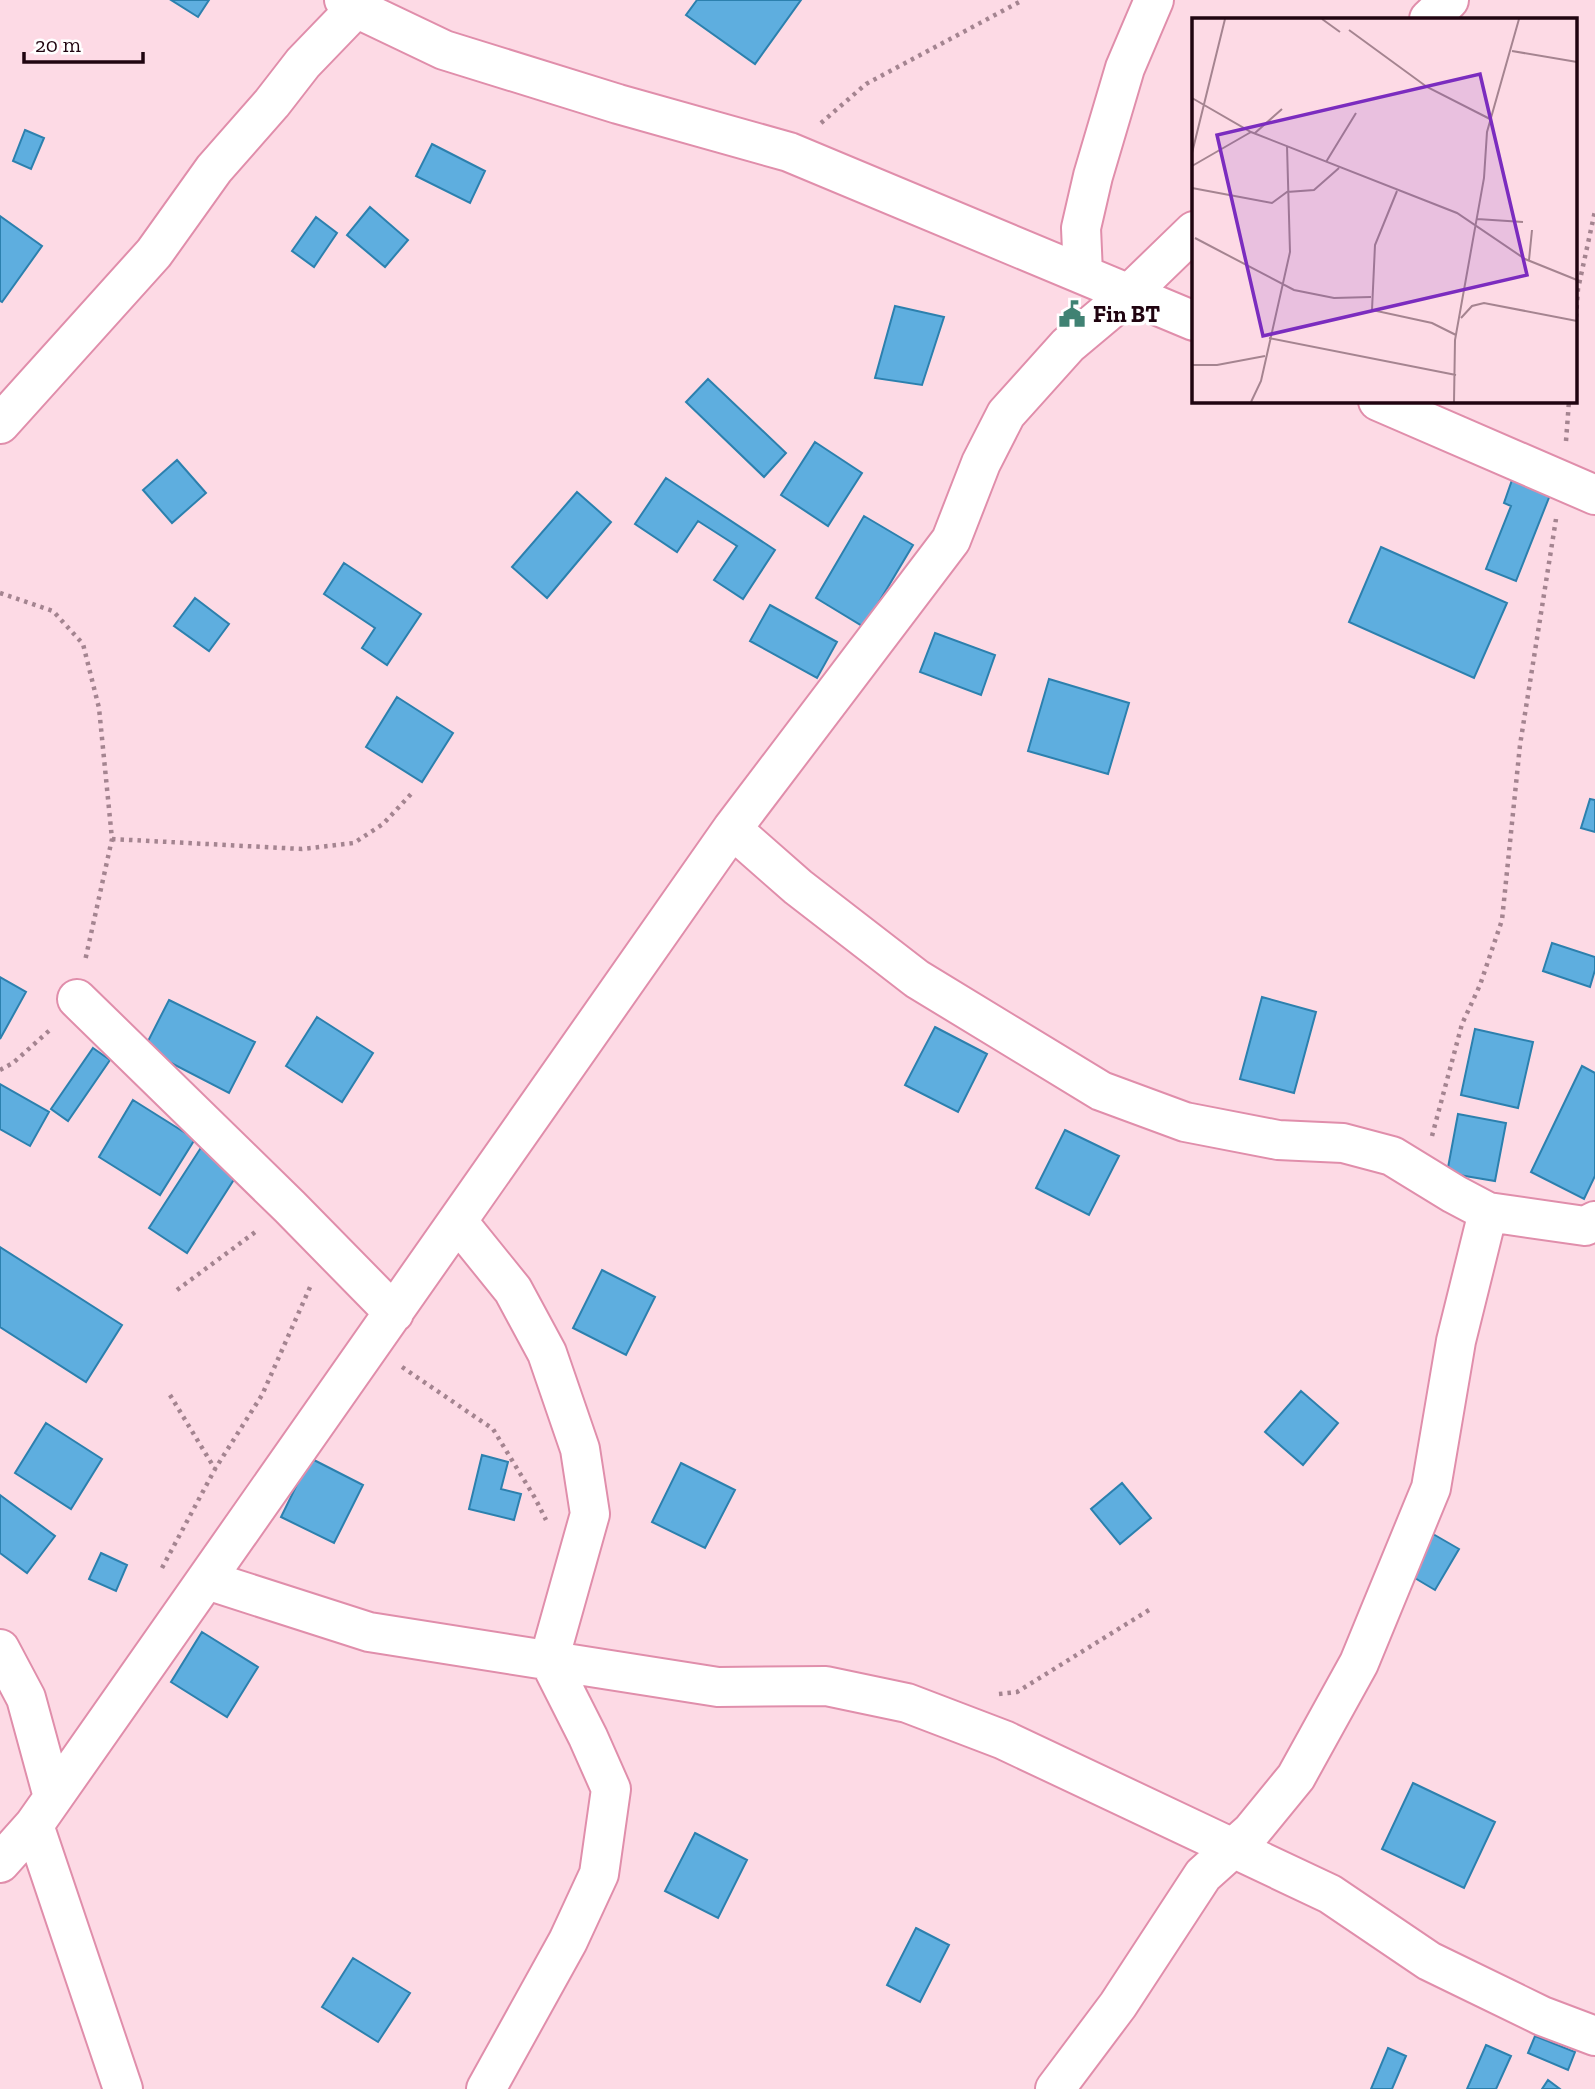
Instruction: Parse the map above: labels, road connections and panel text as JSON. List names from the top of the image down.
{
  "places": {
    "public building": ["Fin BT"]
  },
  "scale_bar": "20 m"
}
